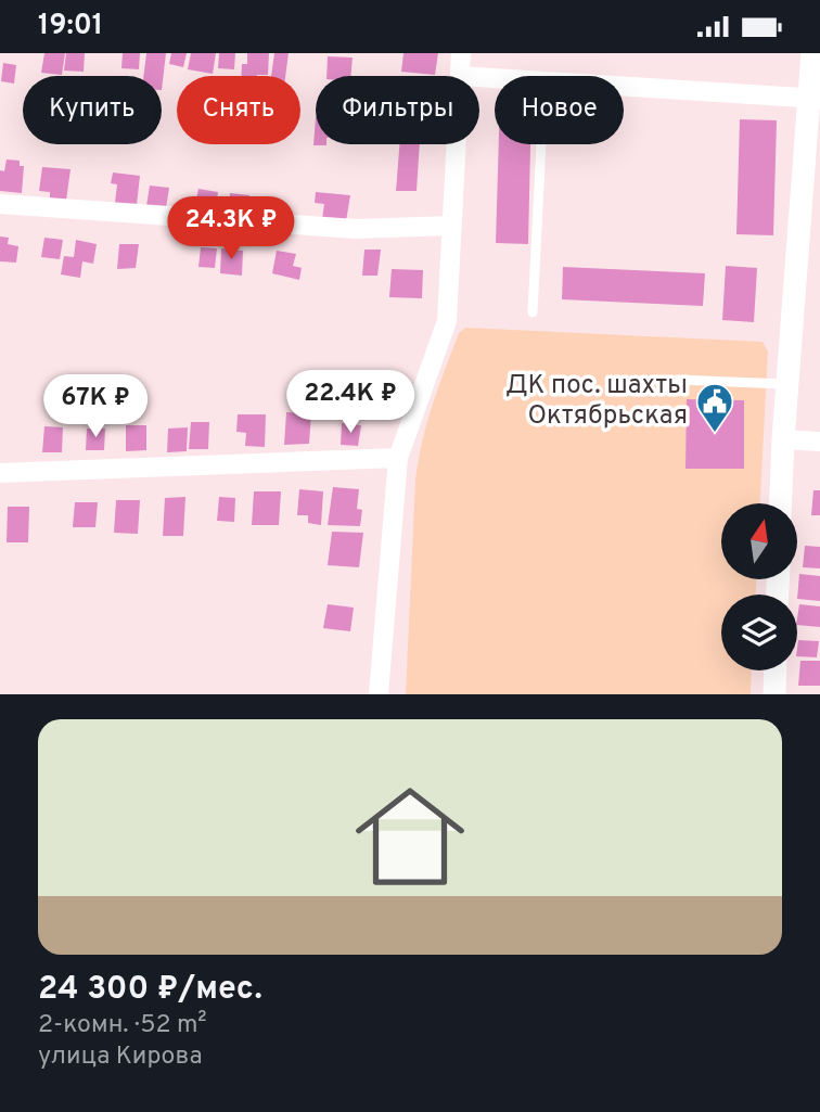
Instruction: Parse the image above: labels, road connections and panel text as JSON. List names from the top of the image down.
{
  "places": {
    "public building": ["ДК пос. шахты Октябрьская"]
  },
  "north": "top",
  "page": {
    "status": "19:01",
    "chip": [
      "Купить",
      "Снять",
      "Фильтры",
      "Новое"
    ],
    "price": ["24.3K ₽", "22.4K ₽", "67K ₽"],
    "list": [
      {
        "name": "24 300 ₽/мес.",
        "note": "2-комн. · 52 m² · улица Кирова"
      }
    ]
  }
}
